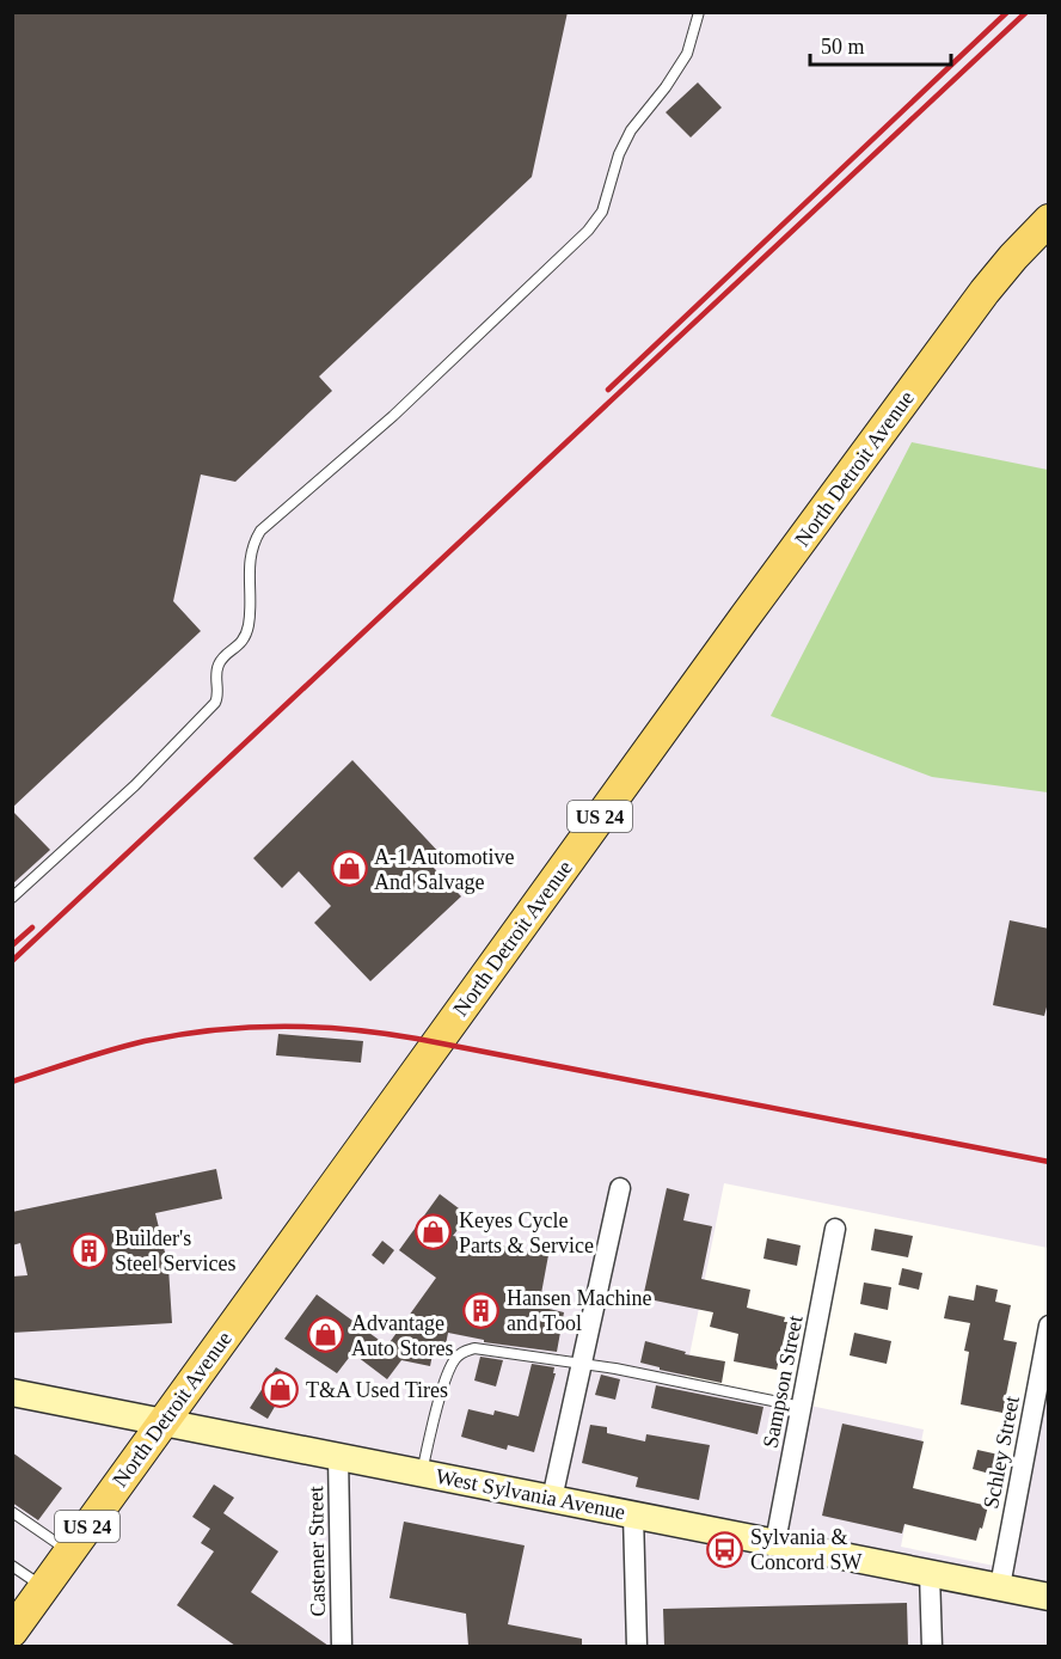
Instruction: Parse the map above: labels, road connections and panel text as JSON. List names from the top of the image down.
{
  "streets": {
    "main road": ["North Detroit Avenue", "US 24", "West Sylvania Avenue"],
    "street": ["Sampson Street", "Schley Street", "Castener Street"]
  },
  "crossings": [
    ["North Detroit Avenue", "West Sylvania Avenue"],
    ["Sampson Street", "West Sylvania Avenue"],
    ["Schley Street", "West Sylvania Avenue"],
    ["West Sylvania Avenue", "Castener Street"]
  ],
  "places": {
    "shop": [
      "A-1 Automotive And Salvage",
      "Keyes Cycle Parts & Service",
      "Advantage Auto Stores",
      "T&A Used Tires"
    ],
    "building": ["Builder's Steel Services", "Hansen Machine and Tool"],
    "bus stop": ["Sylvania & Concord SW"]
  },
  "scale_bar": "50 m"
}
